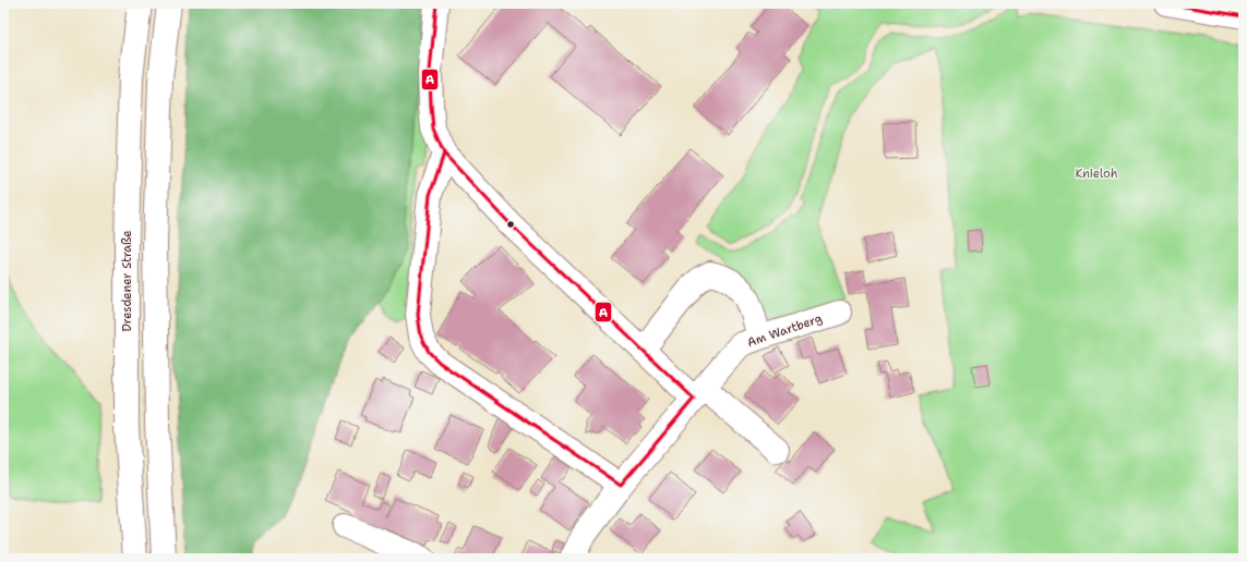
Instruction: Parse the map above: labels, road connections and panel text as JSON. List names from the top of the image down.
{
  "streets": {
    "street": ["Dresdener Straße", "Am Wartberg"]
  },
  "parks": ["Knieloh"],
  "lines": ["transit line A"]
}
